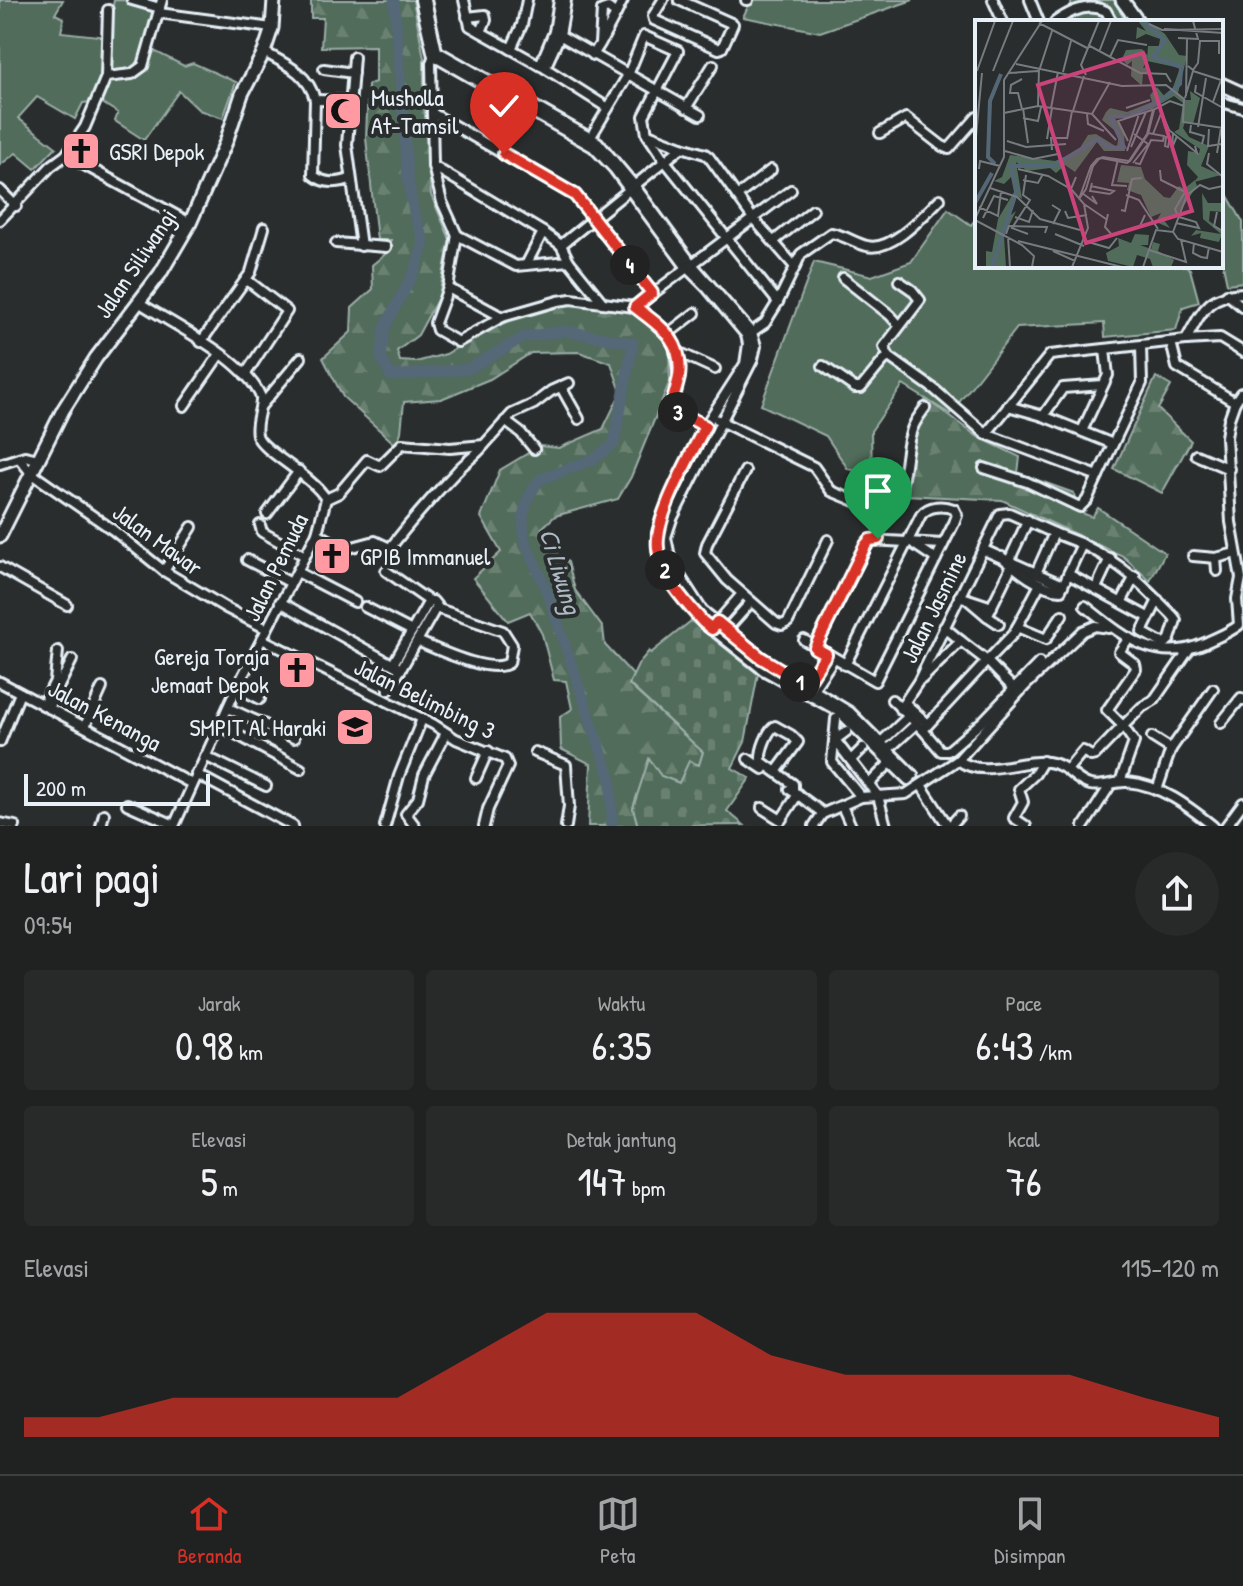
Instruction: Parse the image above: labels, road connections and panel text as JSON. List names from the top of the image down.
{
  "streets": {
    "main road": ["Jalan Siliwangi"],
    "street": [
      "Jalan Mawar",
      "Jalan Pemuda",
      "Jalan Jasmine",
      "Jalan Belimbing 3",
      "Jalan Kenanga"
    ]
  },
  "crossings": [
    ["Jalan Siliwangi", "Jalan Mawar"],
    ["Jalan Siliwangi", "Jalan Pemuda"],
    ["Jalan Mawar", "Jalan Pemuda"],
    ["Jalan Pemuda", "Jalan Belimbing 3"],
    ["Jalan Pemuda", "Jalan Kenanga"]
  ],
  "water": ["Ci Liwung"],
  "places": {
    "mosque": ["Musholla At-Tamsil"],
    "church": ["GSRI Depok", "GPIB Immanuel", "Gereja Toraja Jemaat Depok"],
    "school or university": ["SMPIT Al Haraki"]
  },
  "scale_bar": "200 m",
  "page": {
    "pins": [
      "4",
      "3",
      "2",
      "1"
    ],
    "scale": "200 m",
    "heading": ["Lari pagi", "09:54"],
    "stats": [
      ["Jarak", "0.98 km"],
      ["Waktu", "6:35"],
      ["Pace", "6:43 /km"],
      ["Elevasi", "5 m"],
      ["Detak jantung", "147 bpm"],
      ["kcal", "76"]
    ],
    "chart": ["Elevasi", "115–120 m"],
    "tabs": ["Beranda", "Peta", "Disimpan"]
  }
}
